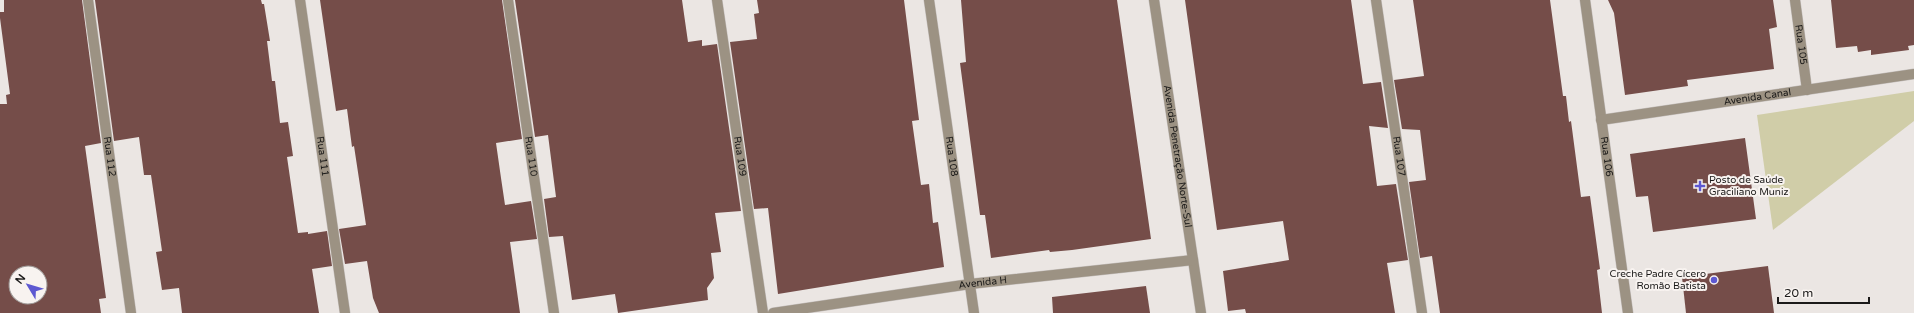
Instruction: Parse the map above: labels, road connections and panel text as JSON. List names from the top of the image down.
{
  "streets": {
    "street": [
      "Rua 105",
      "Avenida Canal",
      "Rua 112",
      "Rua 111",
      "Avenida Penetração Norte-Sul",
      "Rua 107",
      "Rua 106",
      "Rua 110",
      "Rua 109",
      "Rua 108",
      "Avenida H"
    ]
  },
  "crossings": [
    ["Rua 105", "Avenida Canal"],
    ["Avenida Canal", "Rua 106"],
    ["Avenida Penetração Norte-Sul", "Avenida H"],
    ["Rua 108", "Avenida H"]
  ],
  "places": {
    "health": ["Posto de Saúde Graciliano Muniz"],
    "other": ["Creche Padre Cícero Romão Batista"]
  },
  "scale_bar": "20 m",
  "north": "top left"
}
